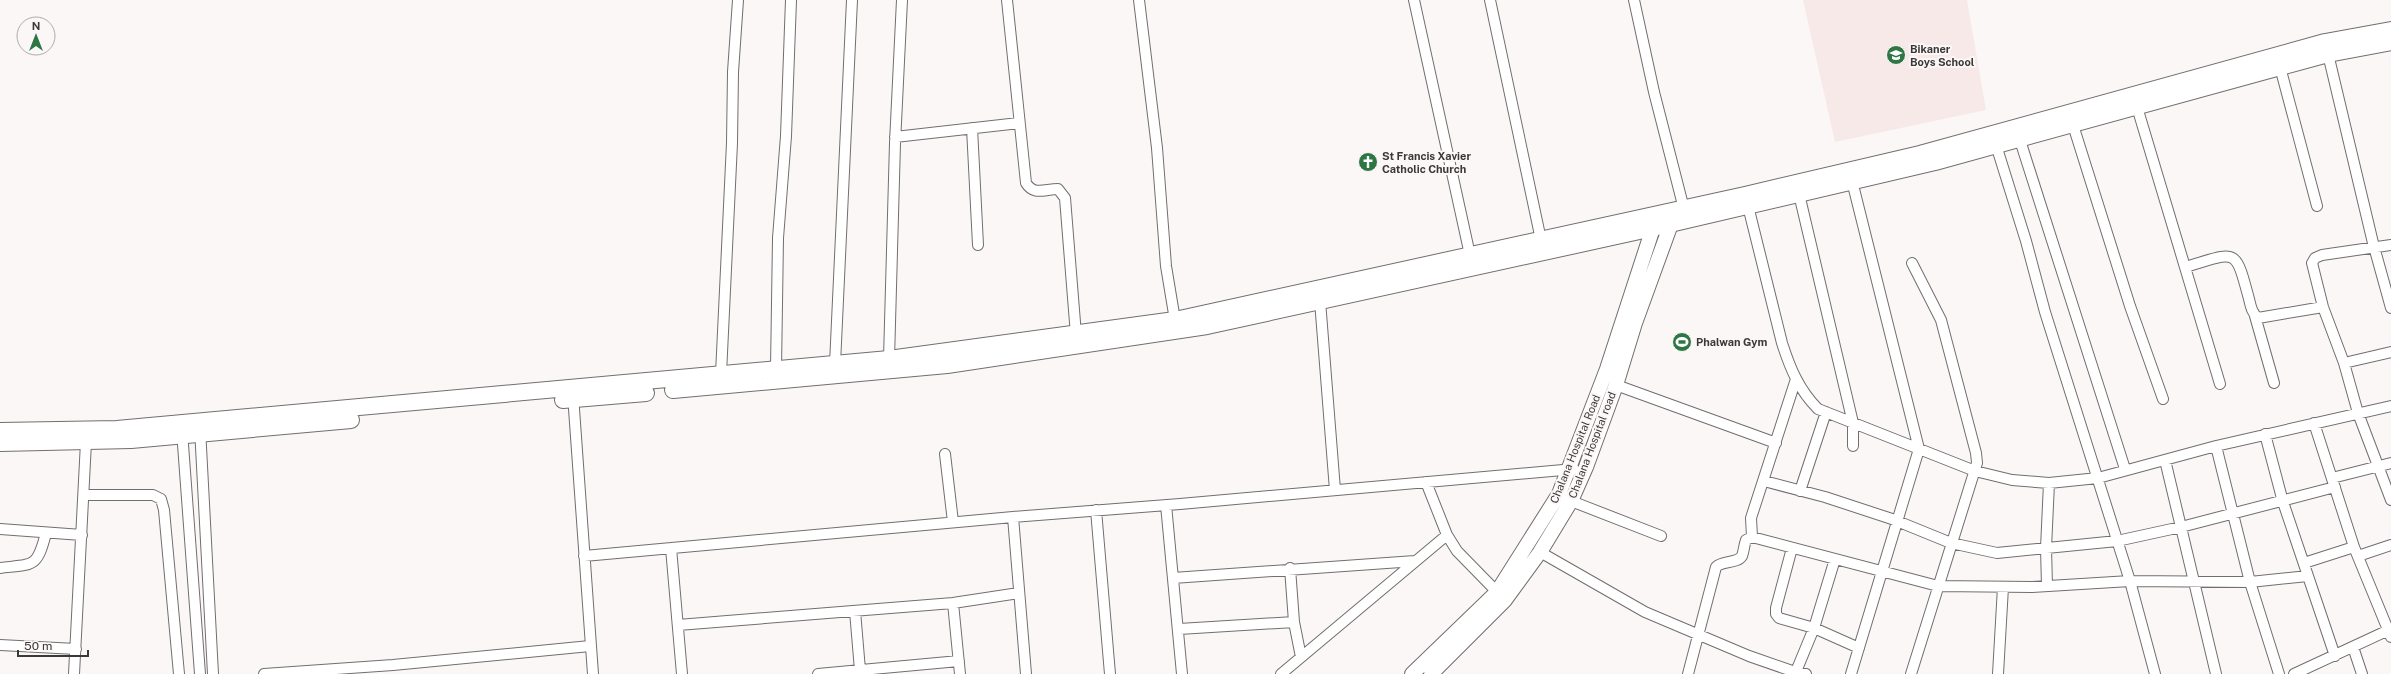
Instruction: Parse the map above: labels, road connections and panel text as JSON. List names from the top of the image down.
{
  "streets": {
    "street": ["Chalana Hospital road", "Chalana Hospital Road"]
  },
  "crossings": [
    ["Chalana Hospital road", "Chalana Hospital Road"]
  ],
  "places": {
    "school or university": ["Bikaner Boys School"],
    "church": ["St Francis Xavier Catholic Church"],
    "sports": ["Phalwan Gym"]
  },
  "scale_bar": "50 m",
  "north": "top"
}
